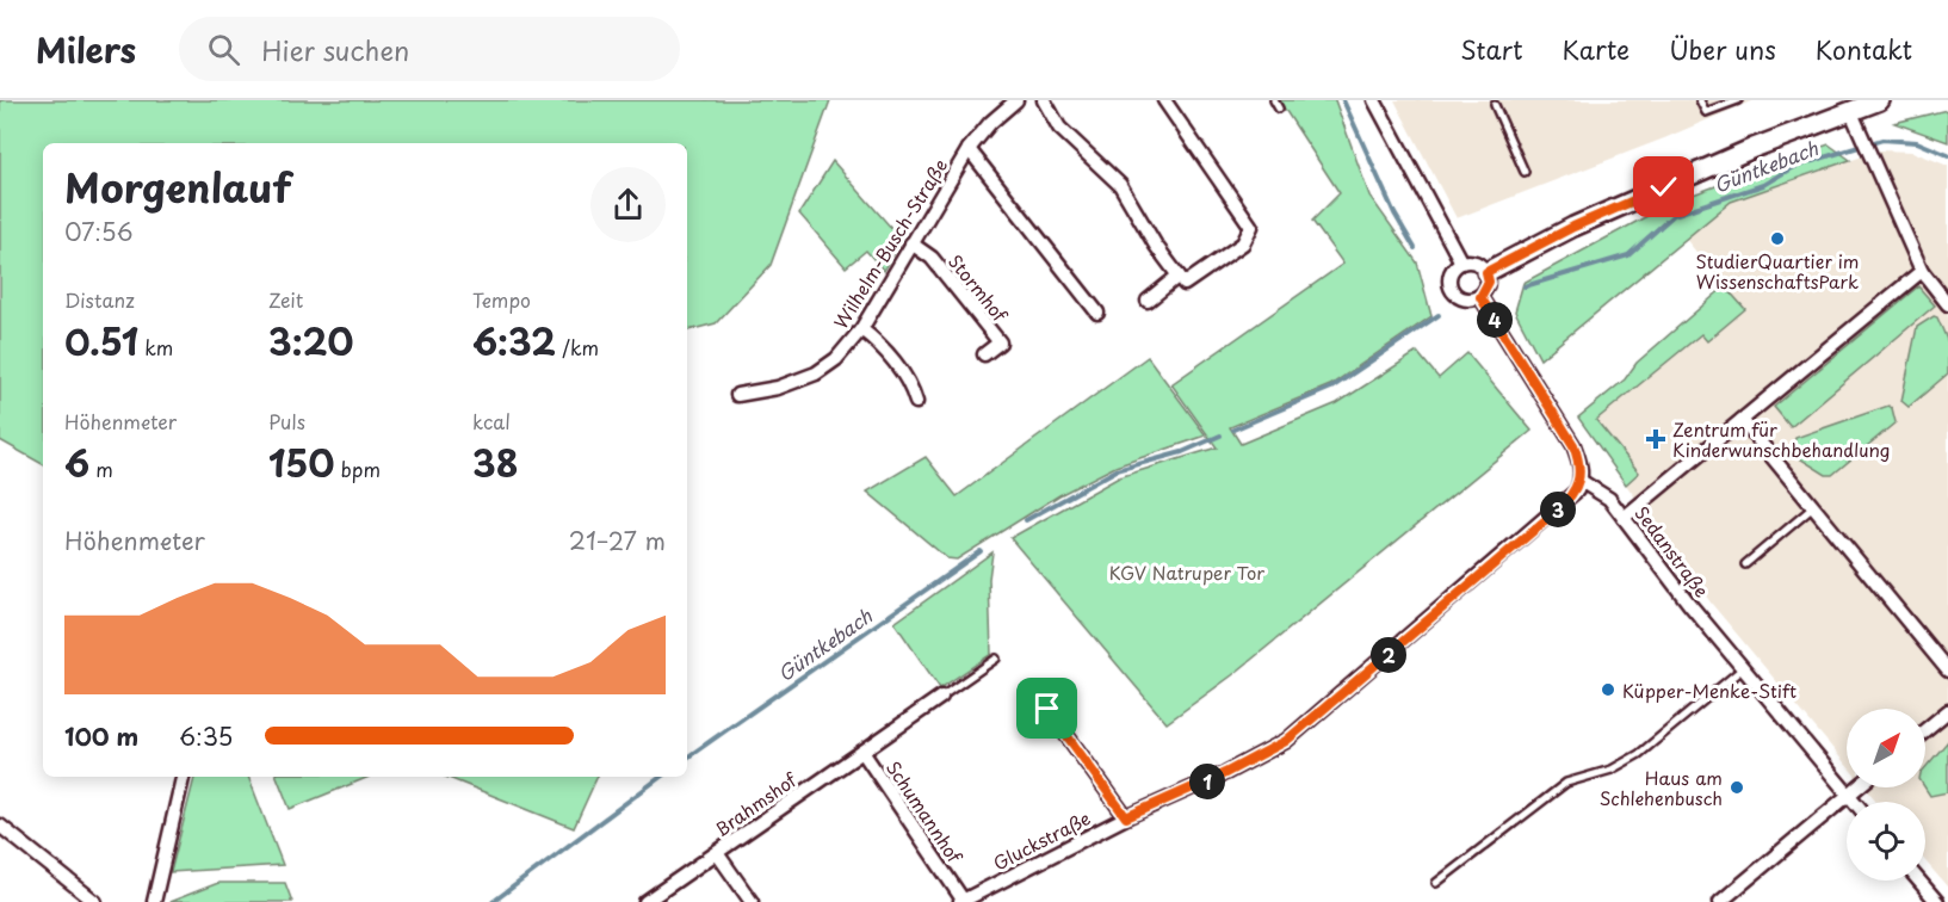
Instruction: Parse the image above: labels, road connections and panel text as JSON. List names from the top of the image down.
{
  "streets": {
    "street": [
      "Wilhelm-Busch-Straße",
      "Stormhof",
      "Sedanstraße",
      "Brahmshof",
      "Schumannhof",
      "Gluckstraße"
    ]
  },
  "crossings": [
    ["Wilhelm-Busch-Straße", "Stormhof"],
    ["Sedanstraße", "Gluckstraße"],
    ["Brahmshof", "Schumannhof"],
    ["Schumannhof", "Gluckstraße"]
  ],
  "water": ["Güntkebach"],
  "parks": ["KGV Natruper Tor"],
  "places": {
    "other": ["StudierQuartier im WissenschaftsPark", "Küpper-Menke-Stift", "Haus am Schlehenbusch"],
    "health": ["Zentrum für Kinderwunschbehandlung"]
  },
  "north": "top right",
  "page": {
    "header": "Milers",
    "search": "Hier suchen",
    "nav": [
      "Start",
      "Karte",
      "Über uns",
      "Kontakt"
    ],
    "heading": ["Morgenlauf", "07:56"],
    "stats": [
      ["Distanz", "0.51 km"],
      ["Zeit", "3:20"],
      ["Tempo", "6:32 /km"],
      ["Höhenmeter", "6 m"],
      ["Puls", "150 bpm"],
      ["kcal", "38"]
    ],
    "pins": [
      "4",
      "3",
      "2",
      "1"
    ],
    "chart": ["Höhenmeter", "21–27 m"],
    "list": [
      {
        "name": "100 m",
        "note": "6:35"
      }
    ]
  }
}
